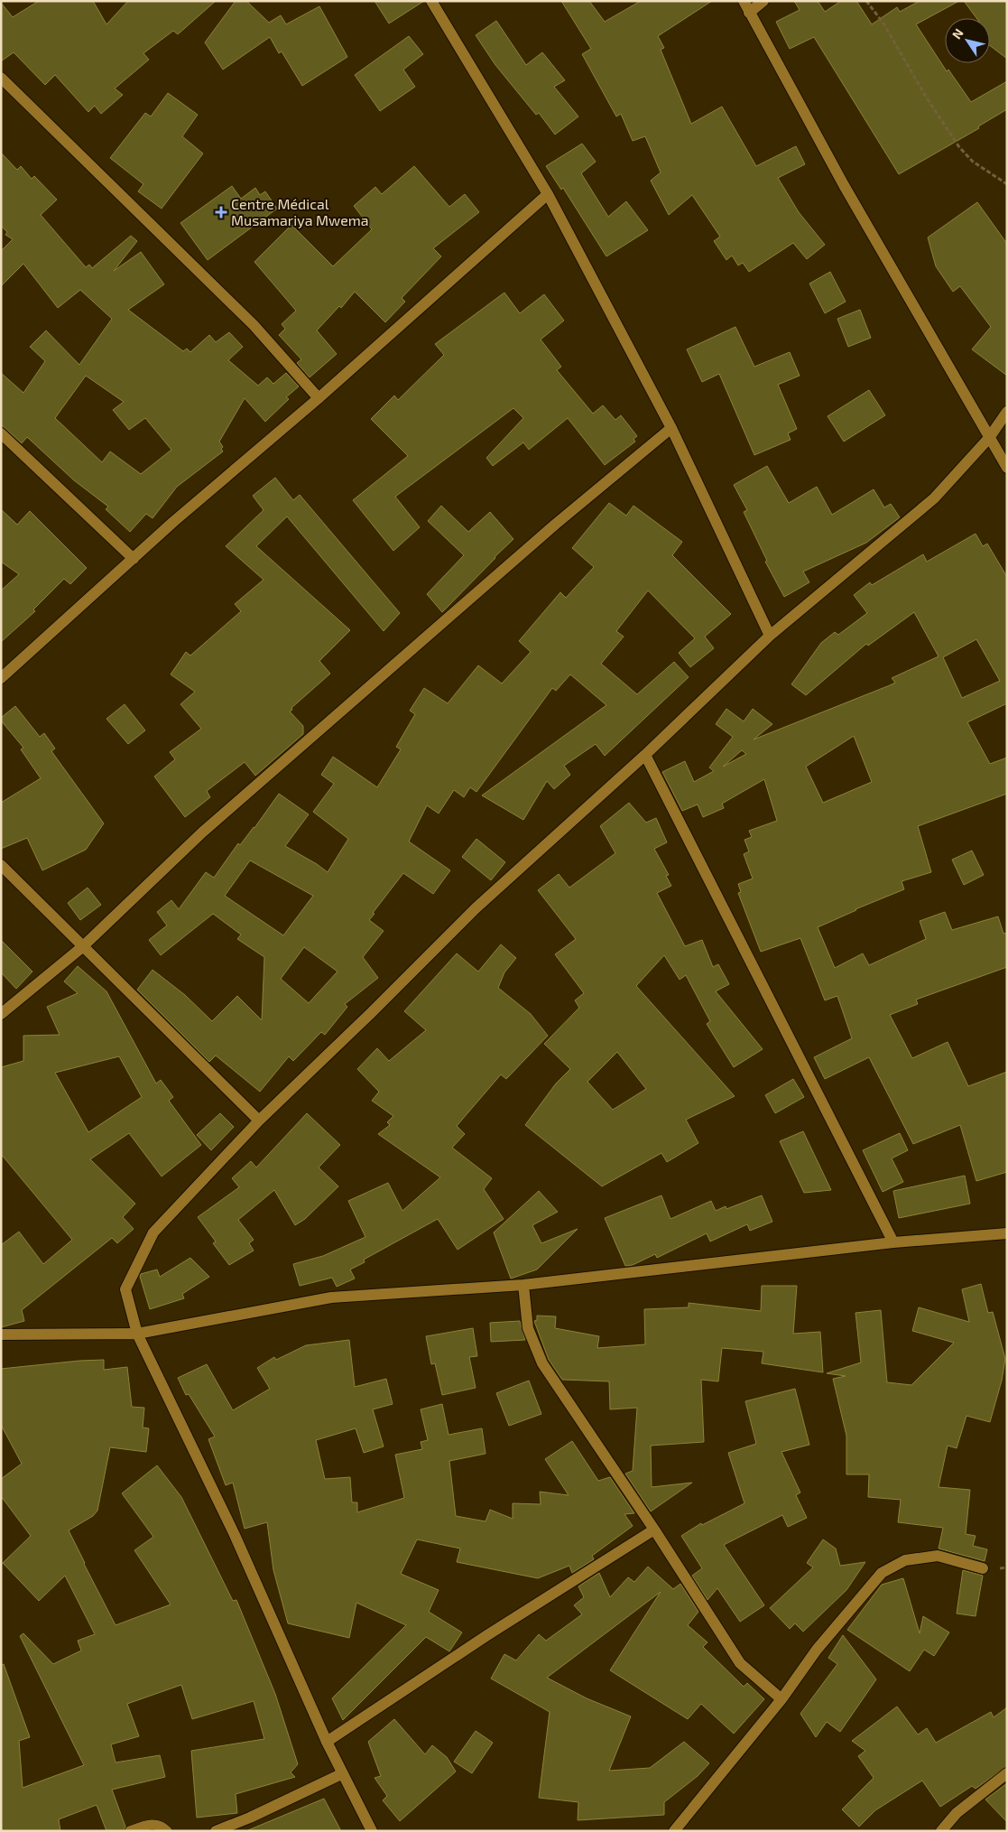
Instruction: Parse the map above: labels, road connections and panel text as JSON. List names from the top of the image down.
{
  "places": {
    "health": ["Centre Médical Musamariya Mwema"]
  },
  "north": "top left"
}
